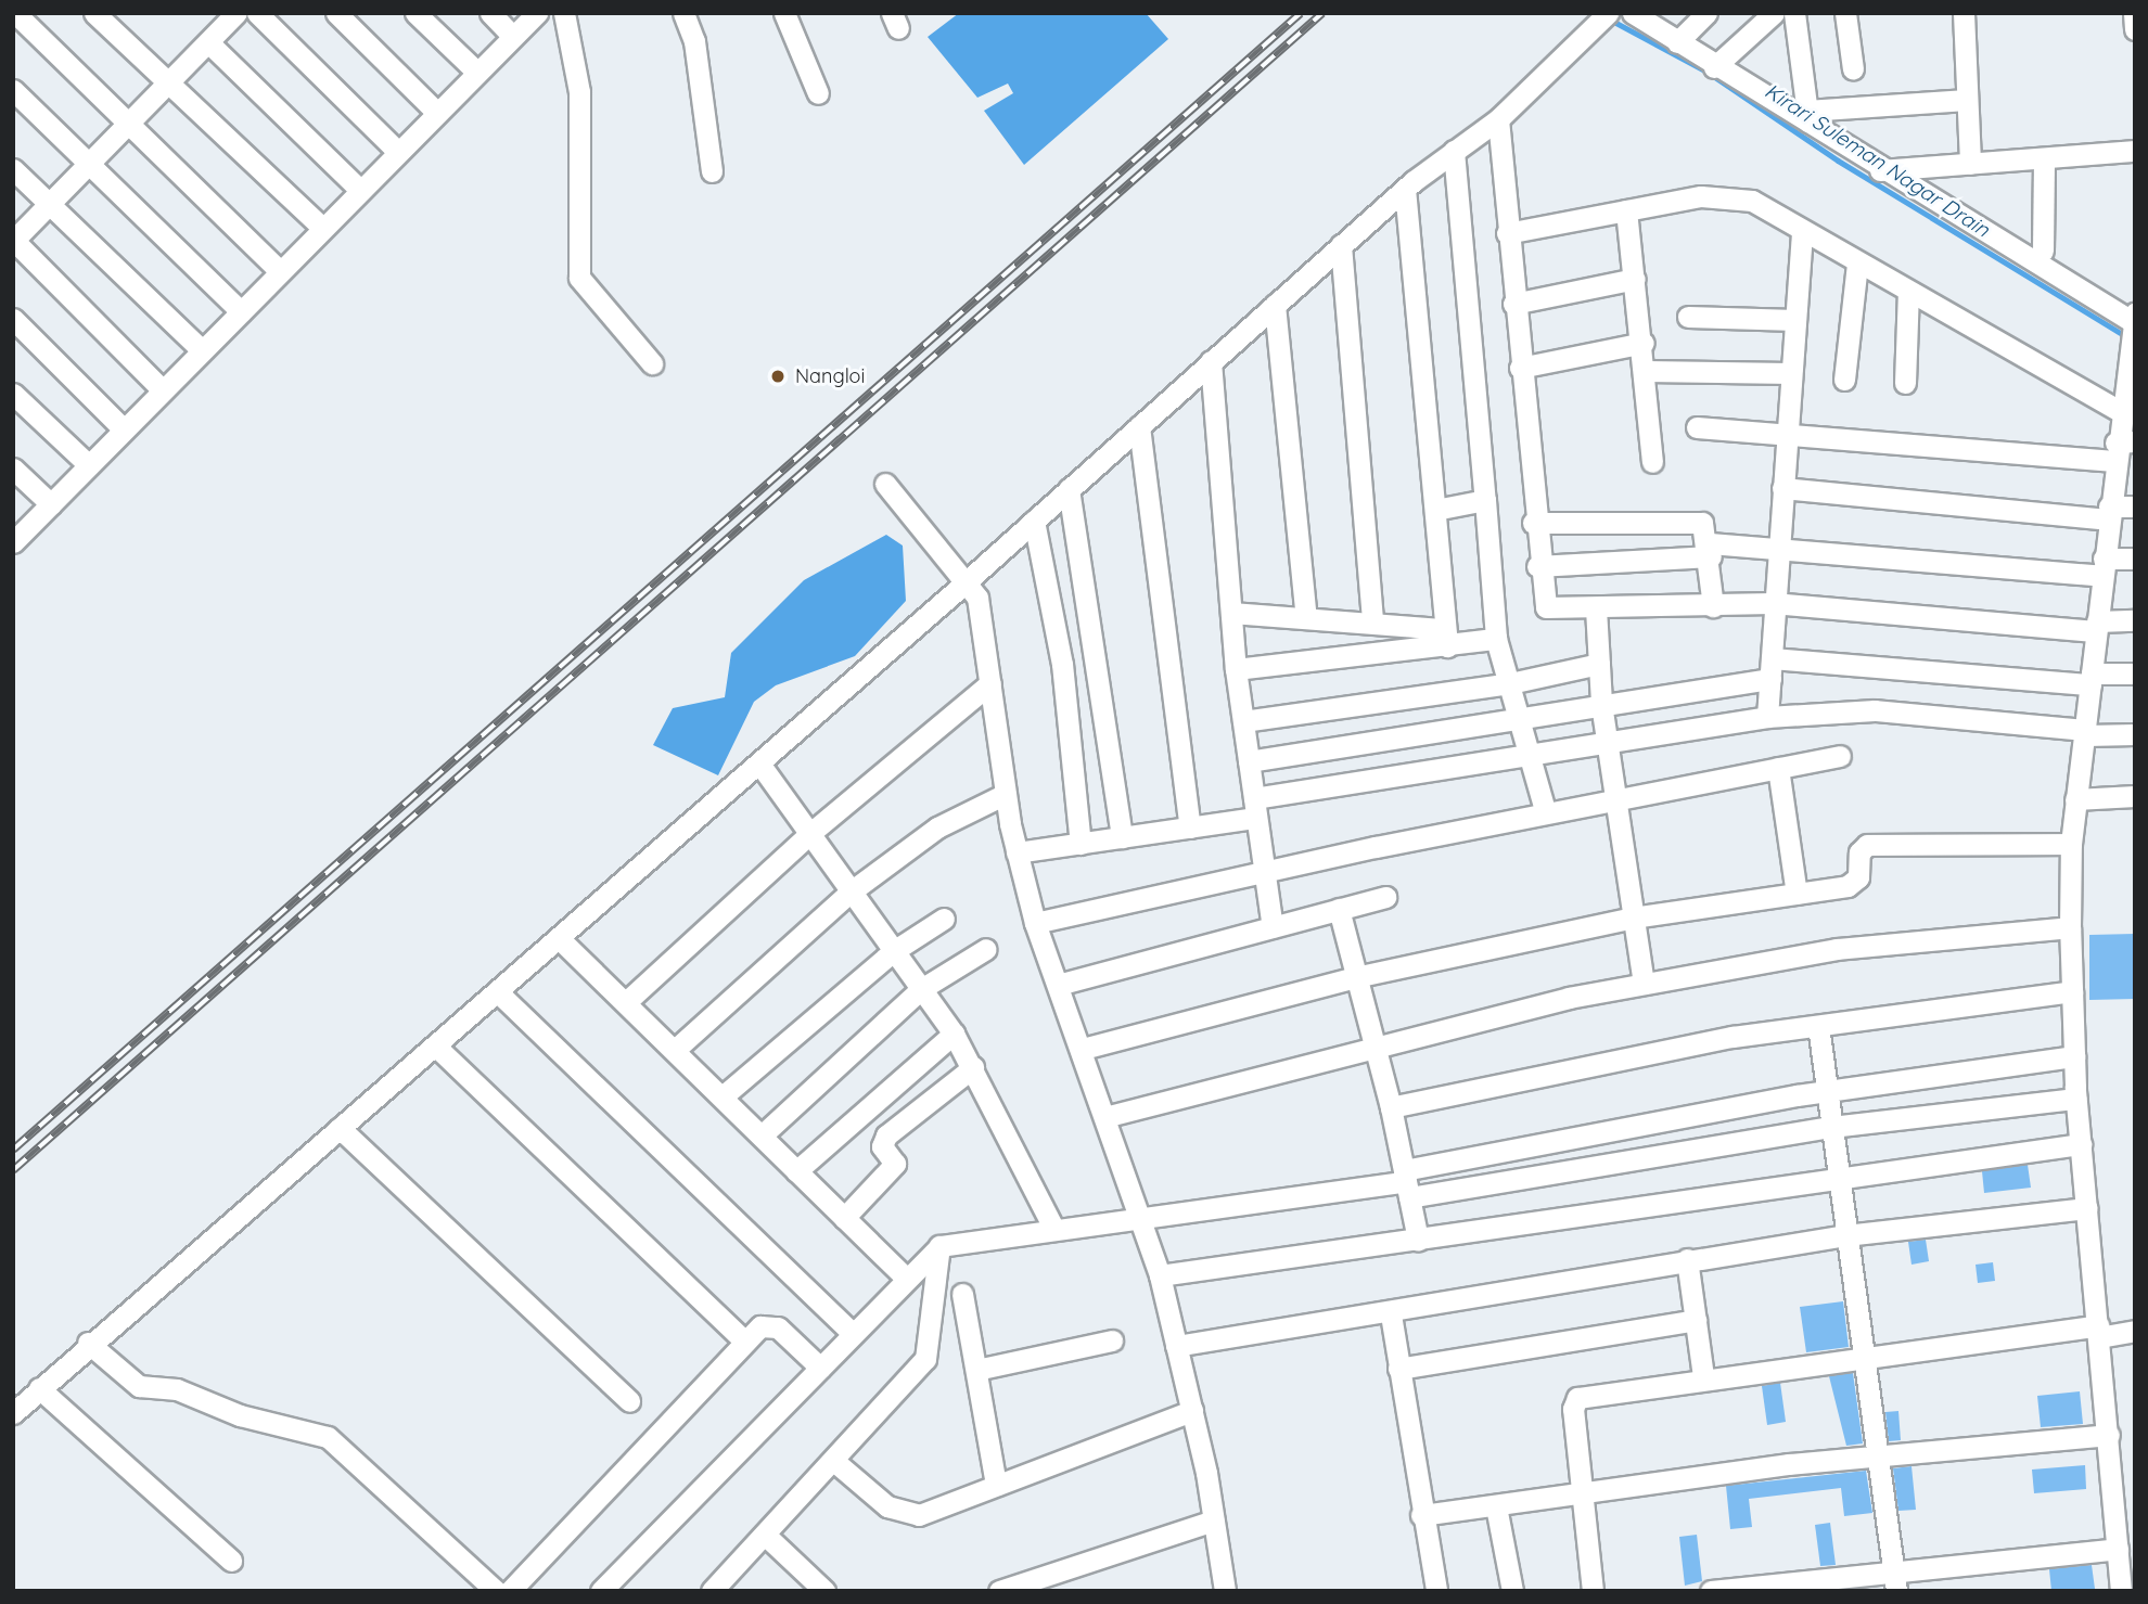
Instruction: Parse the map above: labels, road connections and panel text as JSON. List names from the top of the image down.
{
  "water": ["Kirari Suleman Nagar Drain"],
  "places": ["Nangloi"]
}
